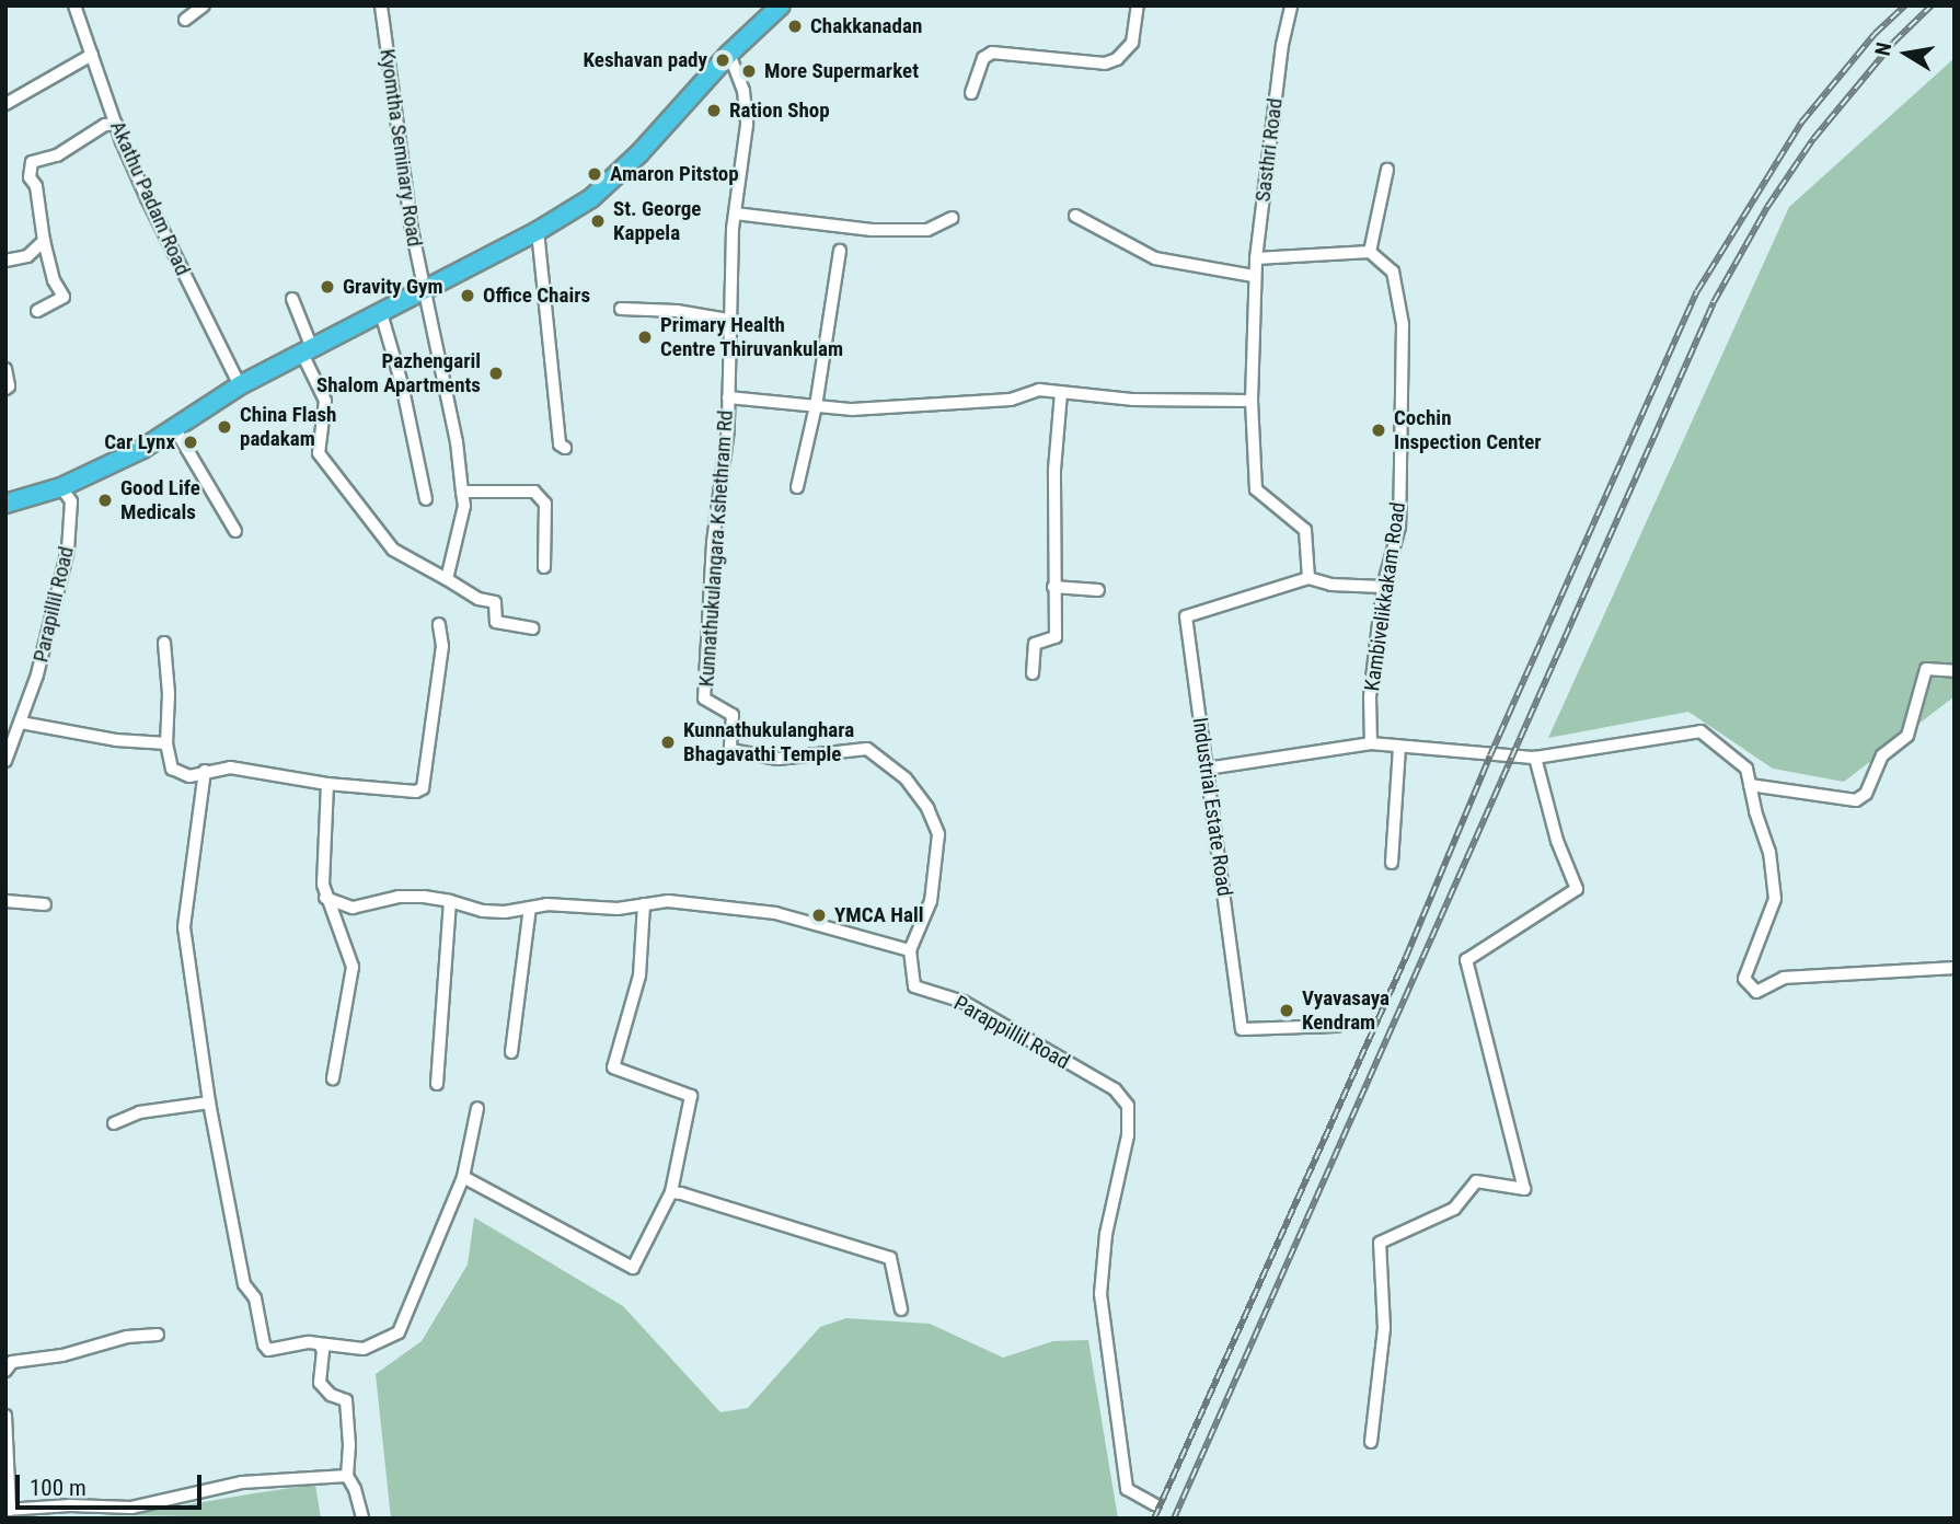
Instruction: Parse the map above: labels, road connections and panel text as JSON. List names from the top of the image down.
{
  "streets": {
    "street": [
      "Kyomtha Seminary Road",
      "Sasthri Road",
      "Akathu Padam Road",
      "Kunnathukulangara Kshethram Rd",
      "Kambivelikkakam Road",
      "Parapillil Road",
      "Industrial Estate Road",
      "Parappillil Road"
    ]
  },
  "crossings": [
    ["Sasthri Road", "Industrial Estate Road"],
    ["Kunnathukulangara Kshethram Rd", "Parappillil Road"]
  ],
  "places": [
    "Chakkanadan",
    "Keshavan pady",
    "More Supermarket",
    "Ration Shop",
    "Amaron Pitstop",
    "St. George Kappela",
    "Gravity Gym",
    "Office Chairs",
    "Primary Health Centre Thiruvankulam",
    "Pazhengaril Shalom Apartments",
    "China Flash padakam",
    "Cochin Inspection Center",
    "Car Lynx",
    "Good Life Medicals",
    "Kunnathukulanghara Bhagavathi Temple",
    "YMCA Hall",
    "Vyavasaya Kendram"
  ],
  "scale_bar": "100 m",
  "north": "left"
}
